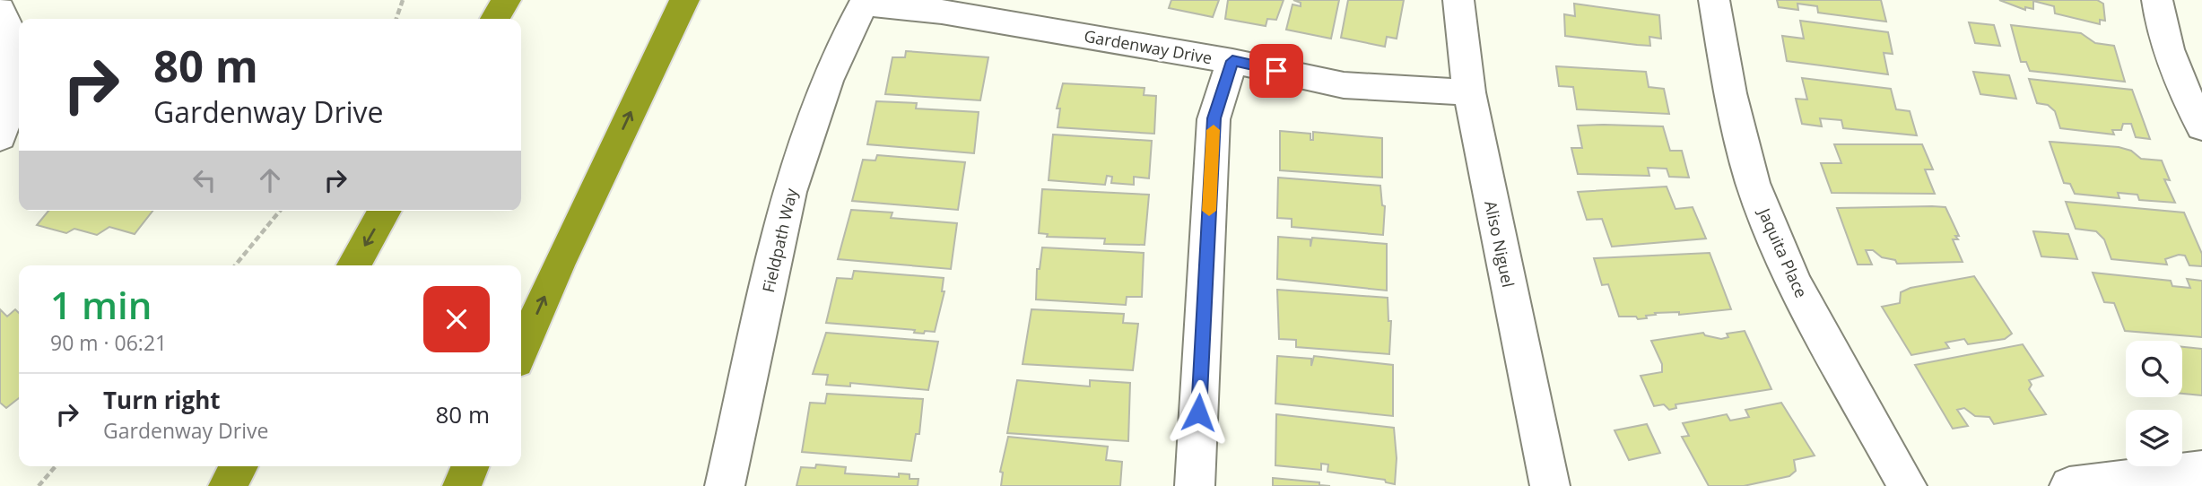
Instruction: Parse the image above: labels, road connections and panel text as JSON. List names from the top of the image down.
{
  "streets": {
    "street": [
      "Gardenway Drive",
      "Fieldpath Way",
      "Aliso Niguel",
      "Jaquita Place"
    ]
  },
  "crossings": [
    ["Gardenway Drive", "Fieldpath Way"],
    ["Gardenway Drive", "Aliso Niguel"]
  ],
  "page": {
    "turn": ["80 m", "Gardenway Drive"],
    "heading": ["1 min", "90 m · 06:21"],
    "list": [
      {
        "name": "Turn right",
        "note": "Gardenway Drive",
        "value": "80 m"
      }
    ]
  }
}
